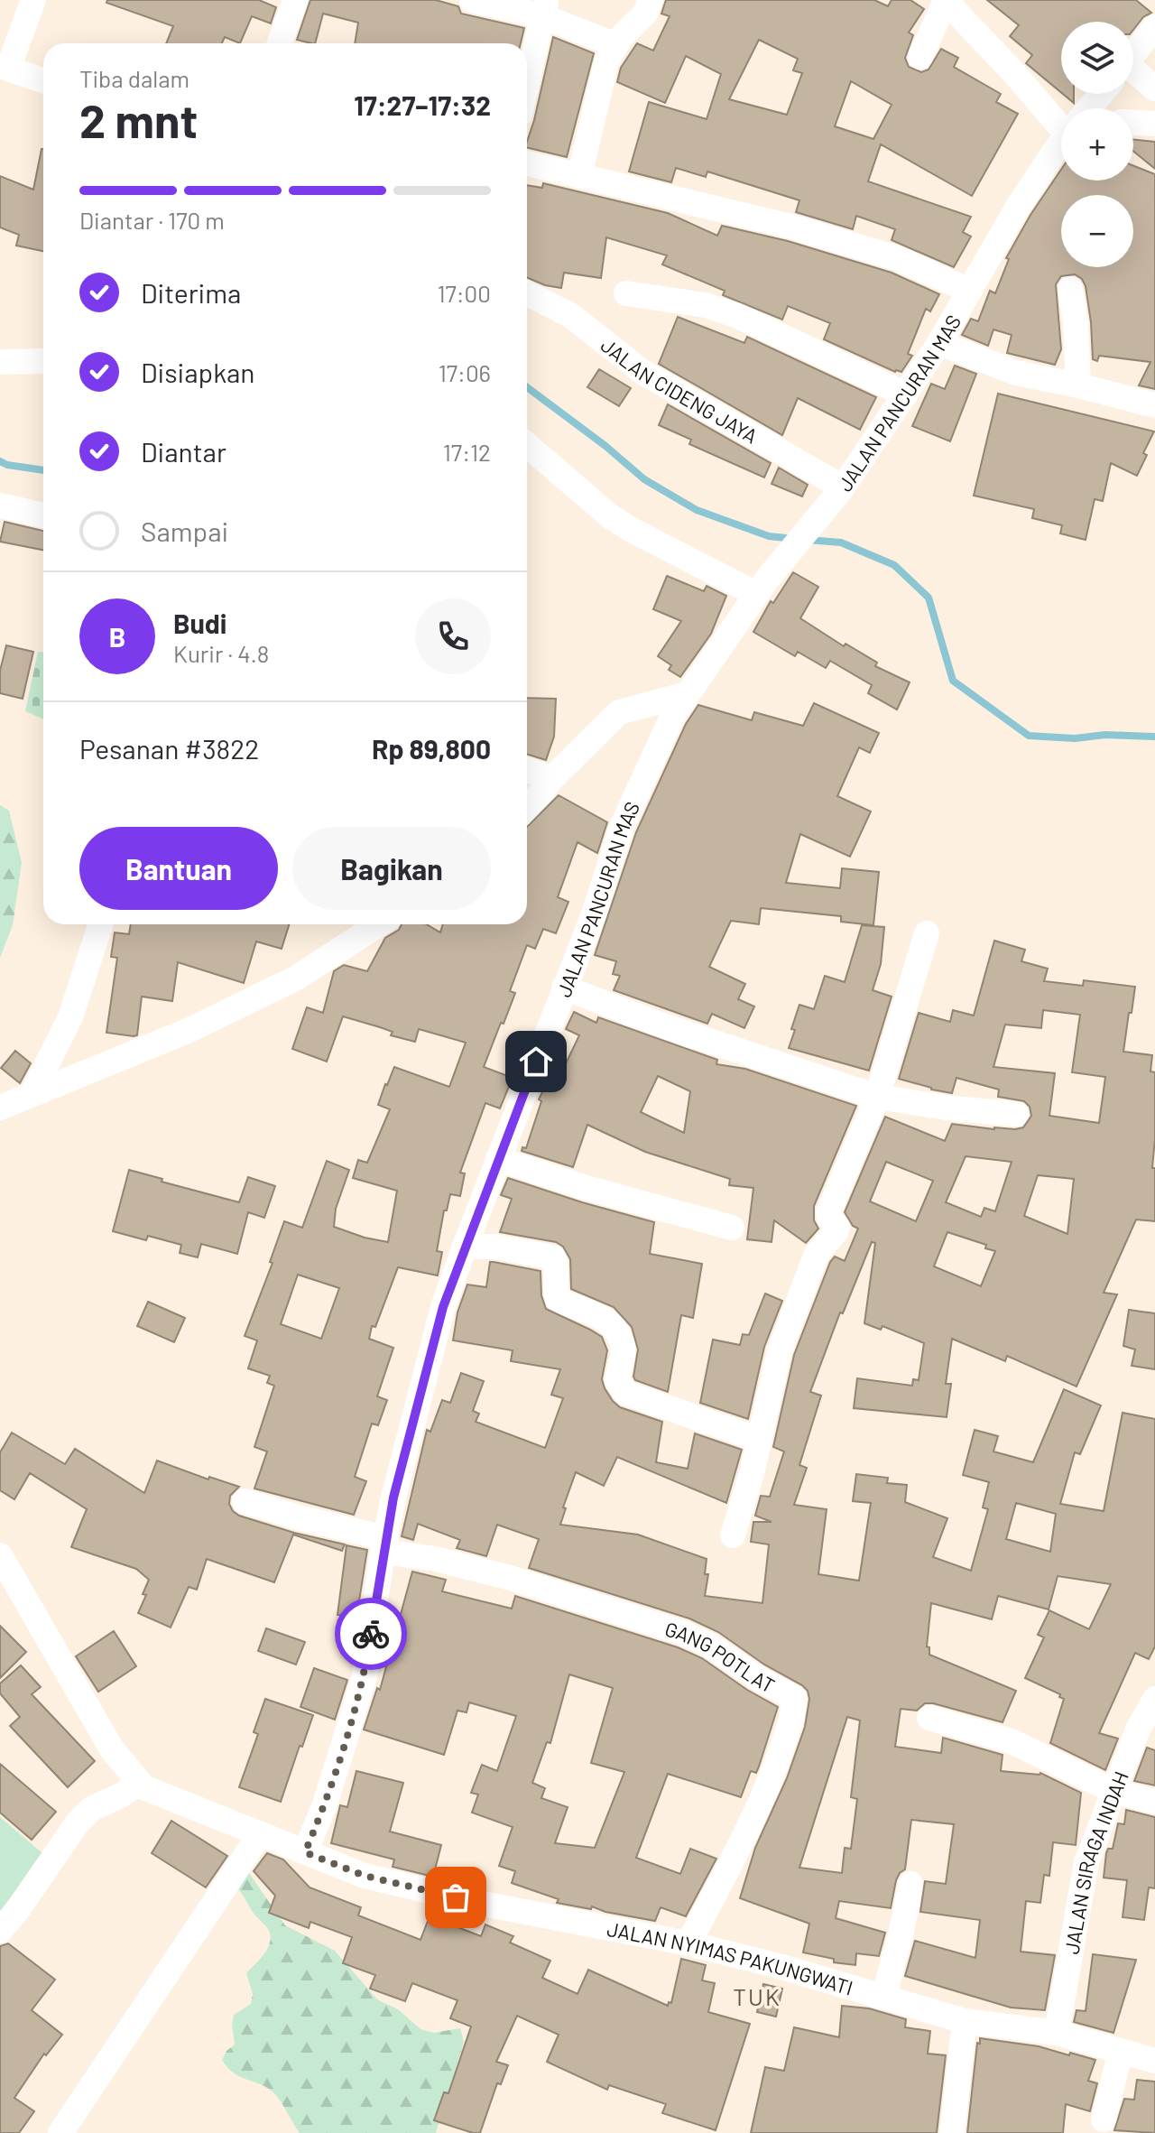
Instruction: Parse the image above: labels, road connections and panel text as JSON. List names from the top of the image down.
{
  "streets": {
    "street": [
      "JALAN CIDENG JAYA",
      "JALAN PANCURAN MAS",
      "GANG POTLAT",
      "JALAN SIRAGA INDAH",
      "JALAN NYIMAS PAKUNGWATI"
    ]
  },
  "crossings": [
    ["JALAN CIDENG JAYA", "JALAN PANCURAN MAS"],
    ["JALAN PANCURAN MAS", "GANG POTLAT"],
    ["JALAN PANCURAN MAS", "JALAN NYIMAS PAKUNGWATI"],
    ["GANG POTLAT", "JALAN NYIMAS PAKUNGWATI"],
    ["JALAN SIRAGA INDAH", "JALAN NYIMAS PAKUNGWATI"]
  ],
  "districts": ["TUK"],
  "page": {
    "map_buttons": ["+", "−"],
    "heading": ["2 mnt", "Tiba dalam", "17:27–17:32"],
    "panel": [
      "Budi",
      "Kurir · 4.8",
      "Pesanan #3822",
      "Rp 89,800"
    ],
    "bar": "Diantar · 170 m",
    "list": [
      ["Diterima", "17:00"],
      ["Disiapkan", "17:06"],
      ["Diantar", "17:12"],
      "Sampai"
    ],
    "round": "B",
    "buttons": ["Bantuan", "Bagikan"]
  }
}
